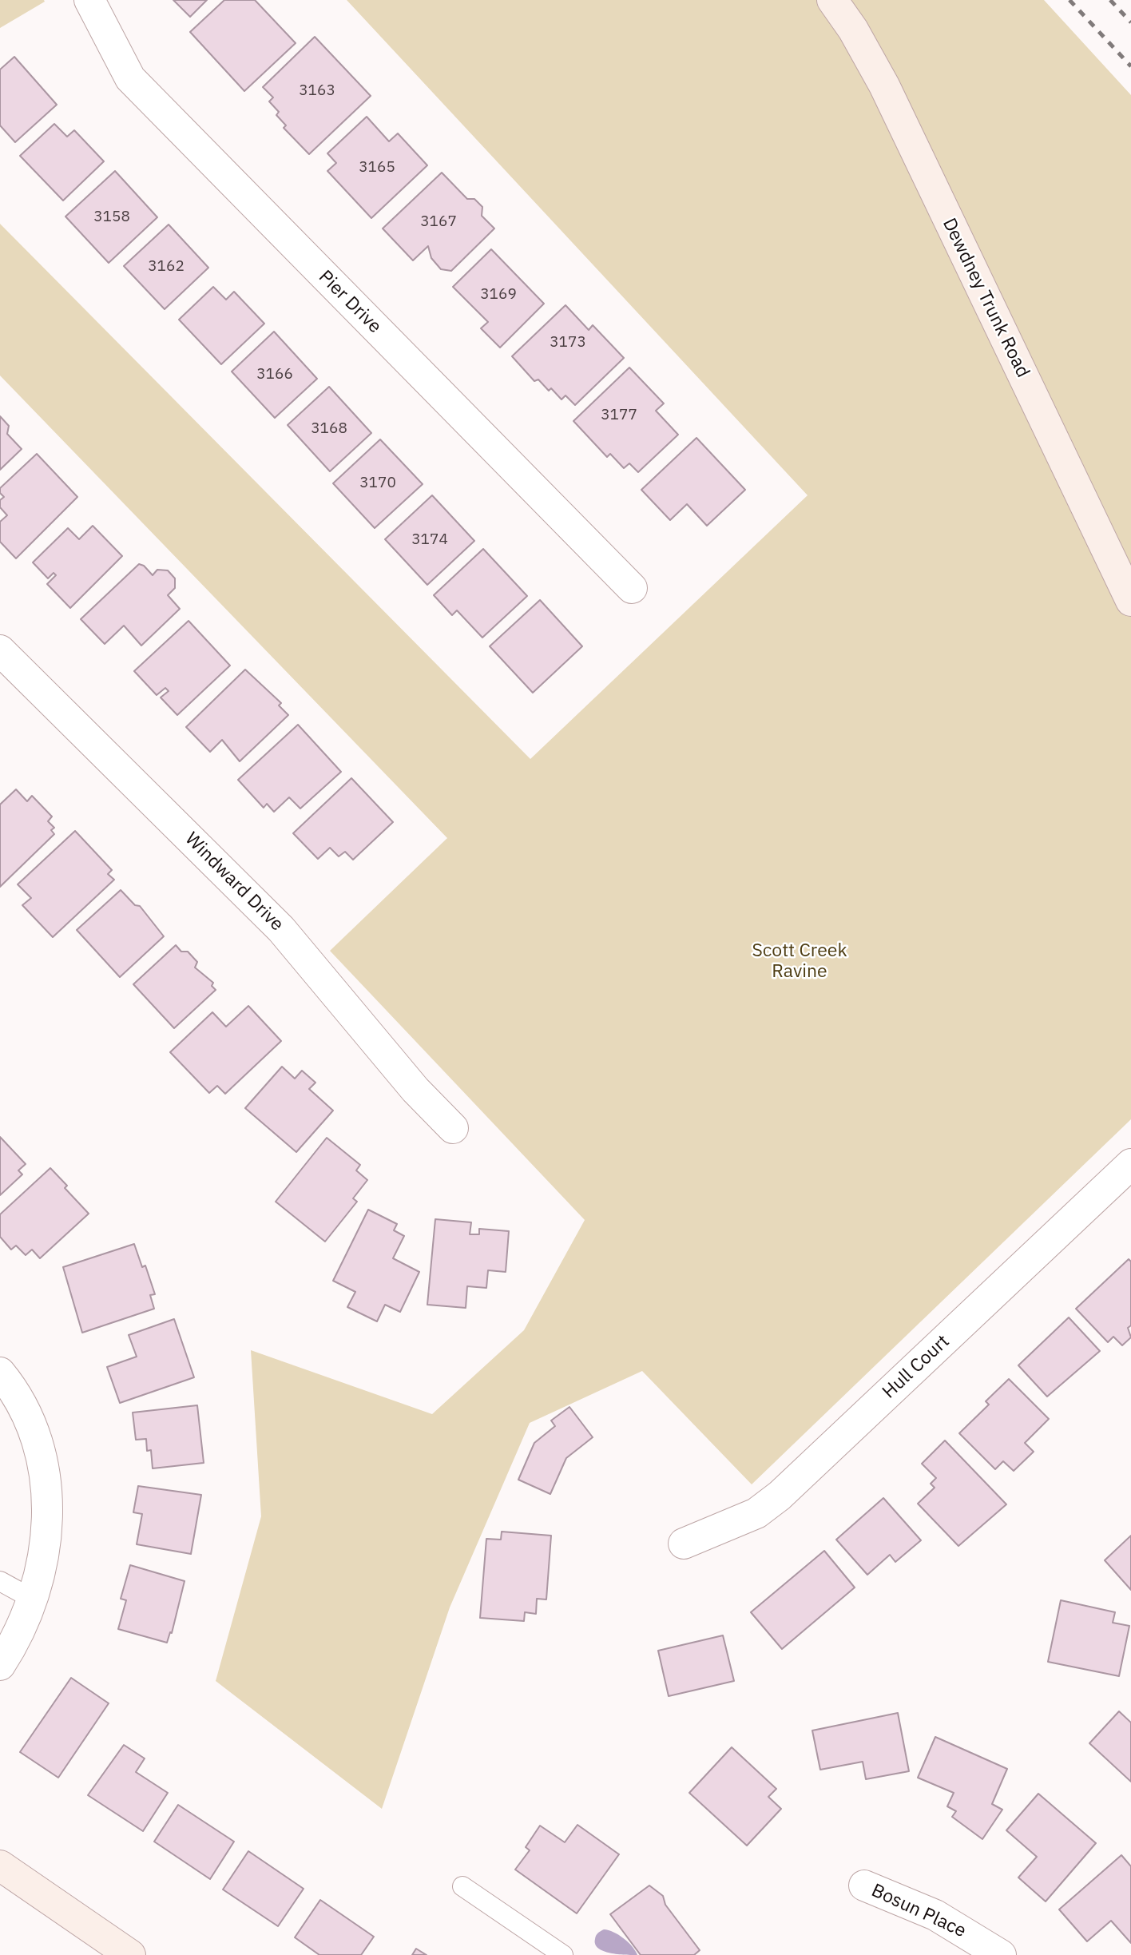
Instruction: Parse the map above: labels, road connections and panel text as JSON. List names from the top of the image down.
{
  "streets": {
    "main road": ["Dewdney Trunk Road"],
    "street": [
      "Pier Drive",
      "Windward Drive",
      "Hull Court",
      "Bosun Place"
    ]
  },
  "parks": ["Scott Creek Ravine"],
  "house_numbers": [
    "3163",
    "3165",
    "3158",
    "3167",
    "3162",
    "3169",
    "3173",
    "3166",
    "3177",
    "3168",
    "3170",
    "3174"
  ]
}
